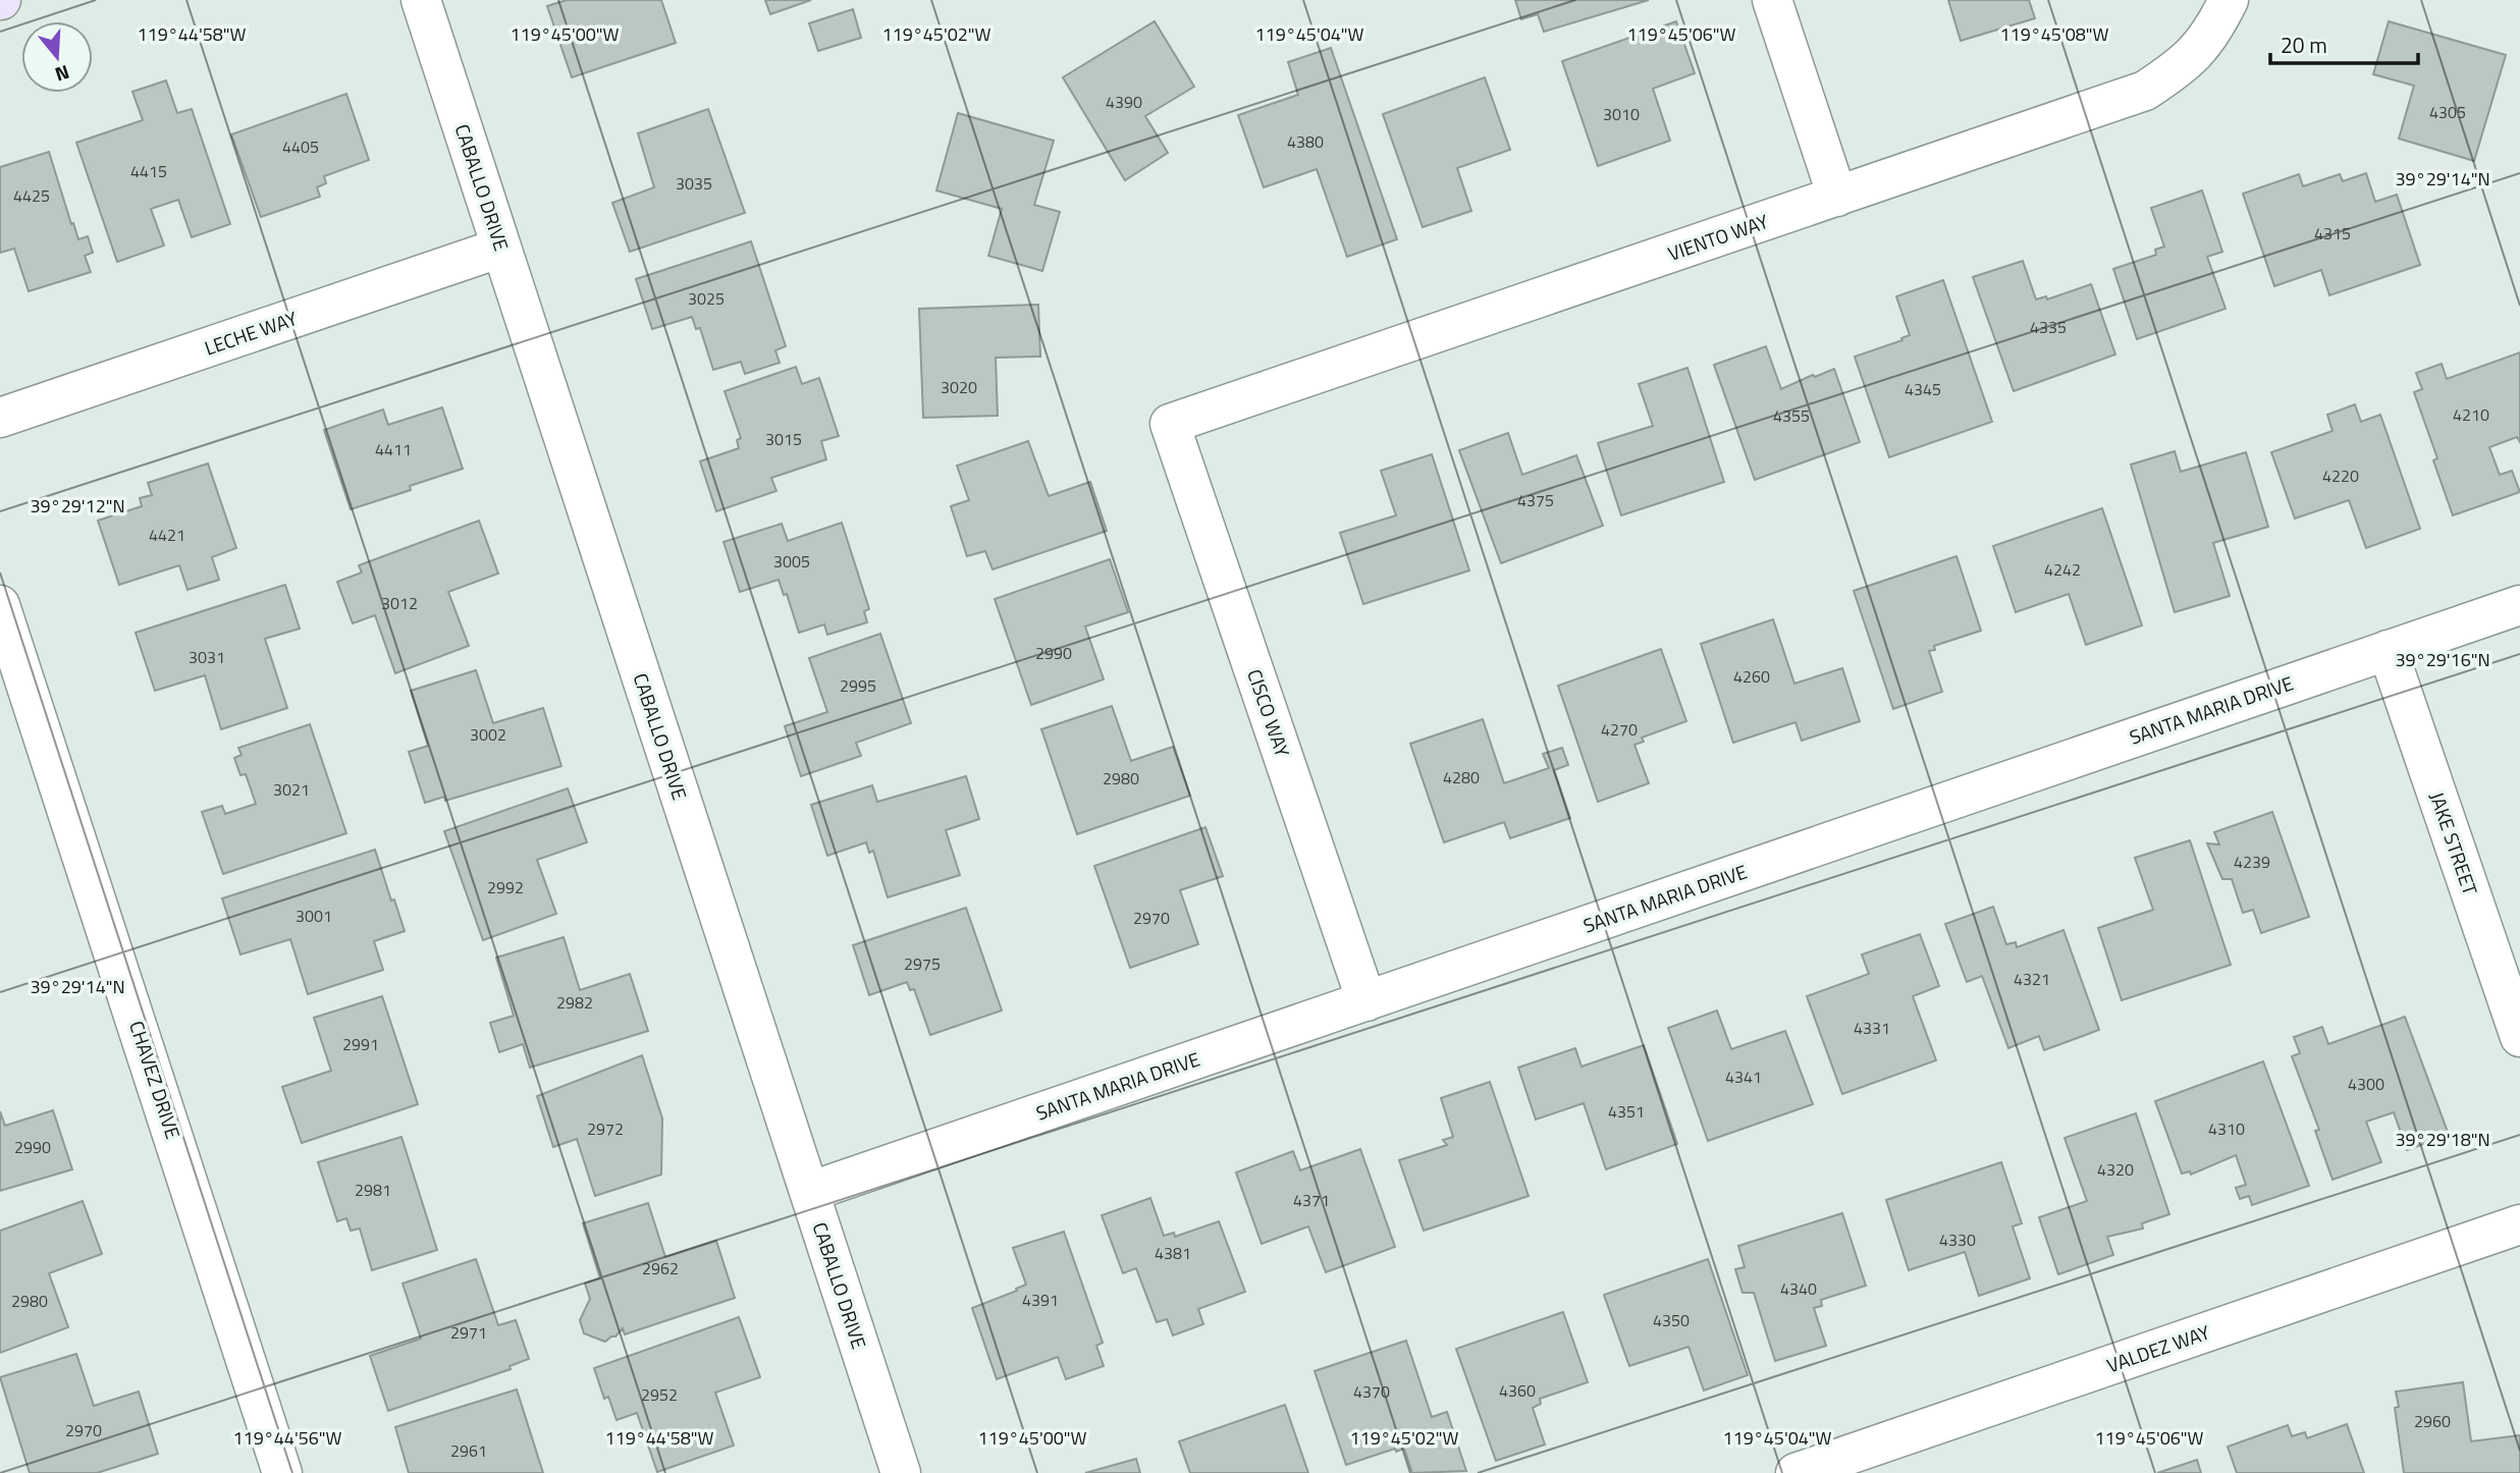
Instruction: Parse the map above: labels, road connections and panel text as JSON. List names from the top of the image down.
{
  "streets": {
    "street": [
      "CABALLO DRIVE",
      "VIENTO WAY",
      "LECHE WAY",
      "SANTA MARIA DRIVE",
      "CISCO WAY",
      "JAKE STREET",
      "CHAVEZ DRIVE",
      "VALDEZ WAY"
    ]
  },
  "crossings": [
    ["CABALLO DRIVE", "LECHE WAY"],
    ["CABALLO DRIVE", "SANTA MARIA DRIVE"],
    ["VIENTO WAY", "CISCO WAY"],
    ["SANTA MARIA DRIVE", "CISCO WAY"],
    ["SANTA MARIA DRIVE", "JAKE STREET"]
  ],
  "house_numbers": [
    "4390",
    "4305",
    "3010",
    "4380",
    "4405",
    "4415",
    "3035",
    "4425",
    "4315",
    "3025",
    "4335",
    "3020",
    "4345",
    "4210",
    "4355",
    "3015",
    "4411",
    "4220",
    "4375",
    "4421",
    "3005",
    "4242",
    "3012",
    "2990",
    "3031",
    "4260",
    "2995",
    "4270",
    "3002",
    "4280",
    "2980",
    "3021",
    "4239",
    "2992",
    "3001",
    "2970",
    "2975",
    "4321",
    "2982",
    "4331",
    "2991",
    "4341",
    "4300",
    "4351",
    "2972",
    "4310",
    "2990",
    "4320",
    "2981",
    "4371",
    "4330",
    "4381",
    "2962",
    "4340",
    "4391",
    "2980",
    "4350",
    "2971",
    "4360",
    "4370",
    "2952",
    "2960",
    "2970",
    "2961"
  ],
  "scale_bar": "20 m",
  "north": "bottom",
  "coordinates": [
    "119°44'58\"W",
    "119°45'00\"W",
    "119°45'02\"W",
    "119°45'04\"W",
    "119°45'06\"W",
    "119°45'08\"W",
    "39°29'14\"N",
    "39°29'12\"N",
    "39°29'16\"N",
    "39°29'18\"N",
    "119°44'56\"W"
  ]
}
